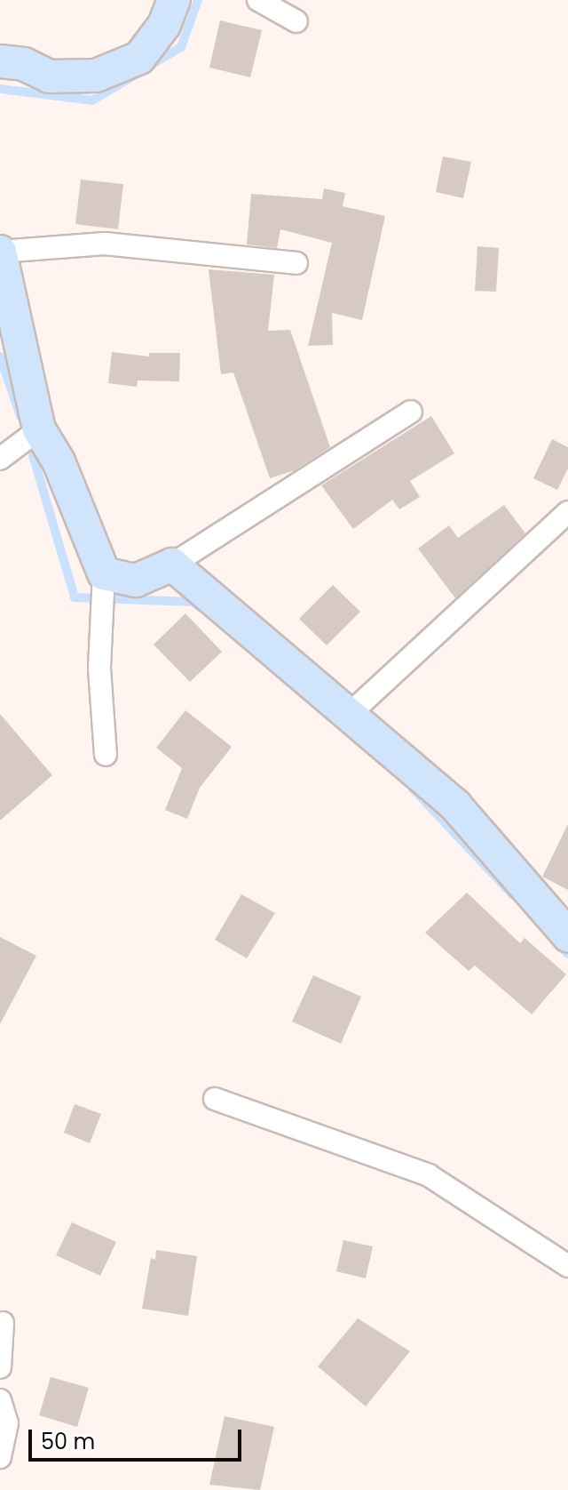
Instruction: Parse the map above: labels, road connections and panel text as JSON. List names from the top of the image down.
{
  "scale_bar": "50 m"
}
